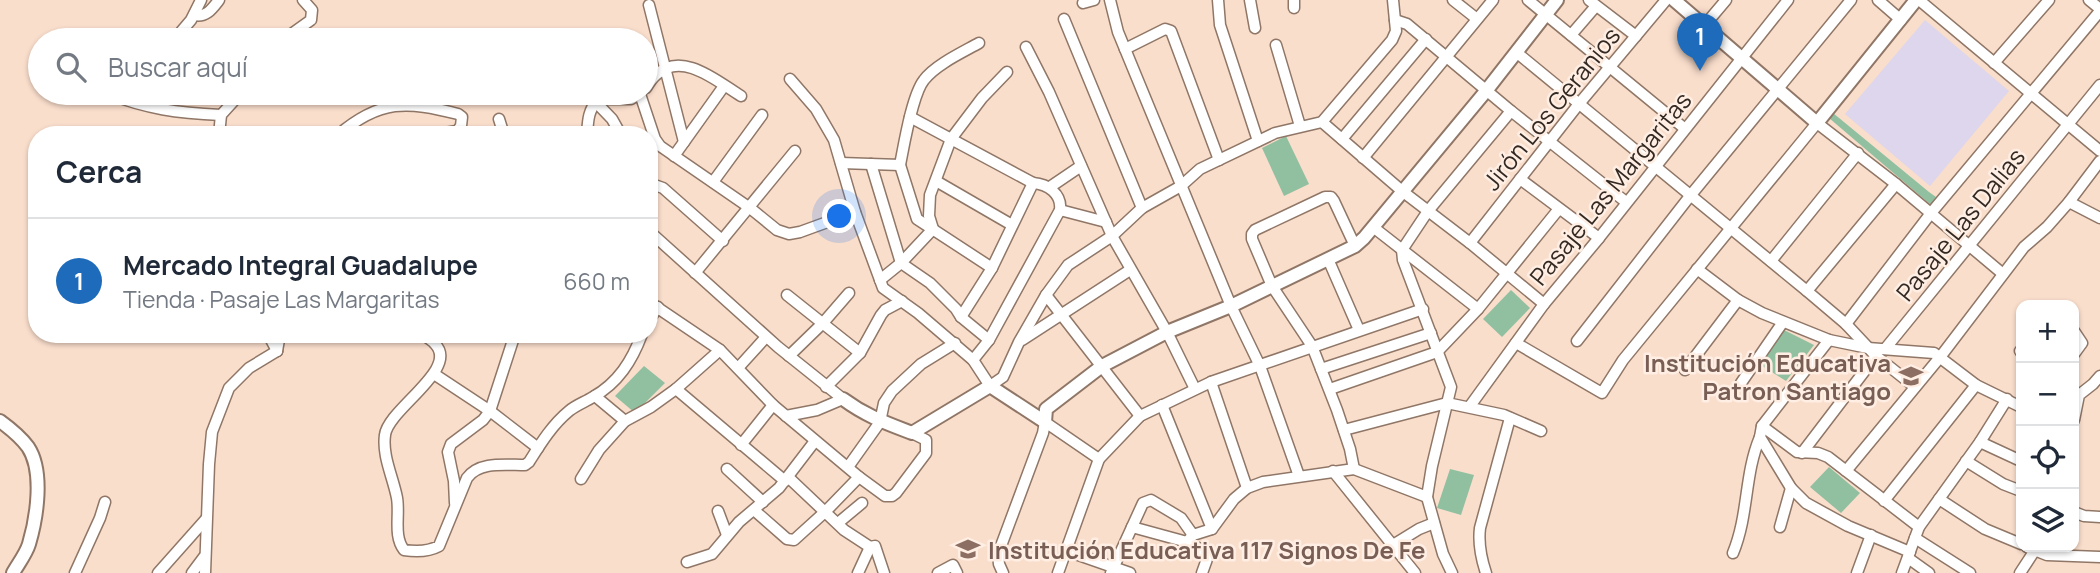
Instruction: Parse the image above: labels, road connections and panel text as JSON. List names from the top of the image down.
{
  "streets": {
    "street": ["Jirón Los Geranios", "Pasaje Las Margaritas", "Pasaje Las Dalias"]
  },
  "places": {
    "school or university": ["Institución Educativa Patron Santiago", "Institución Educativa 117 Signos De Fe"]
  },
  "page": {
    "pins": "1",
    "search": "Buscar aquí",
    "heading": "Cerca",
    "list": [
      {
        "mark": "1",
        "name": "Mercado Integral Guadalupe",
        "note": "Tienda · Pasaje Las Margaritas",
        "value": "660 m"
      }
    ],
    "map_buttons": ["+", "−"]
  }
}
